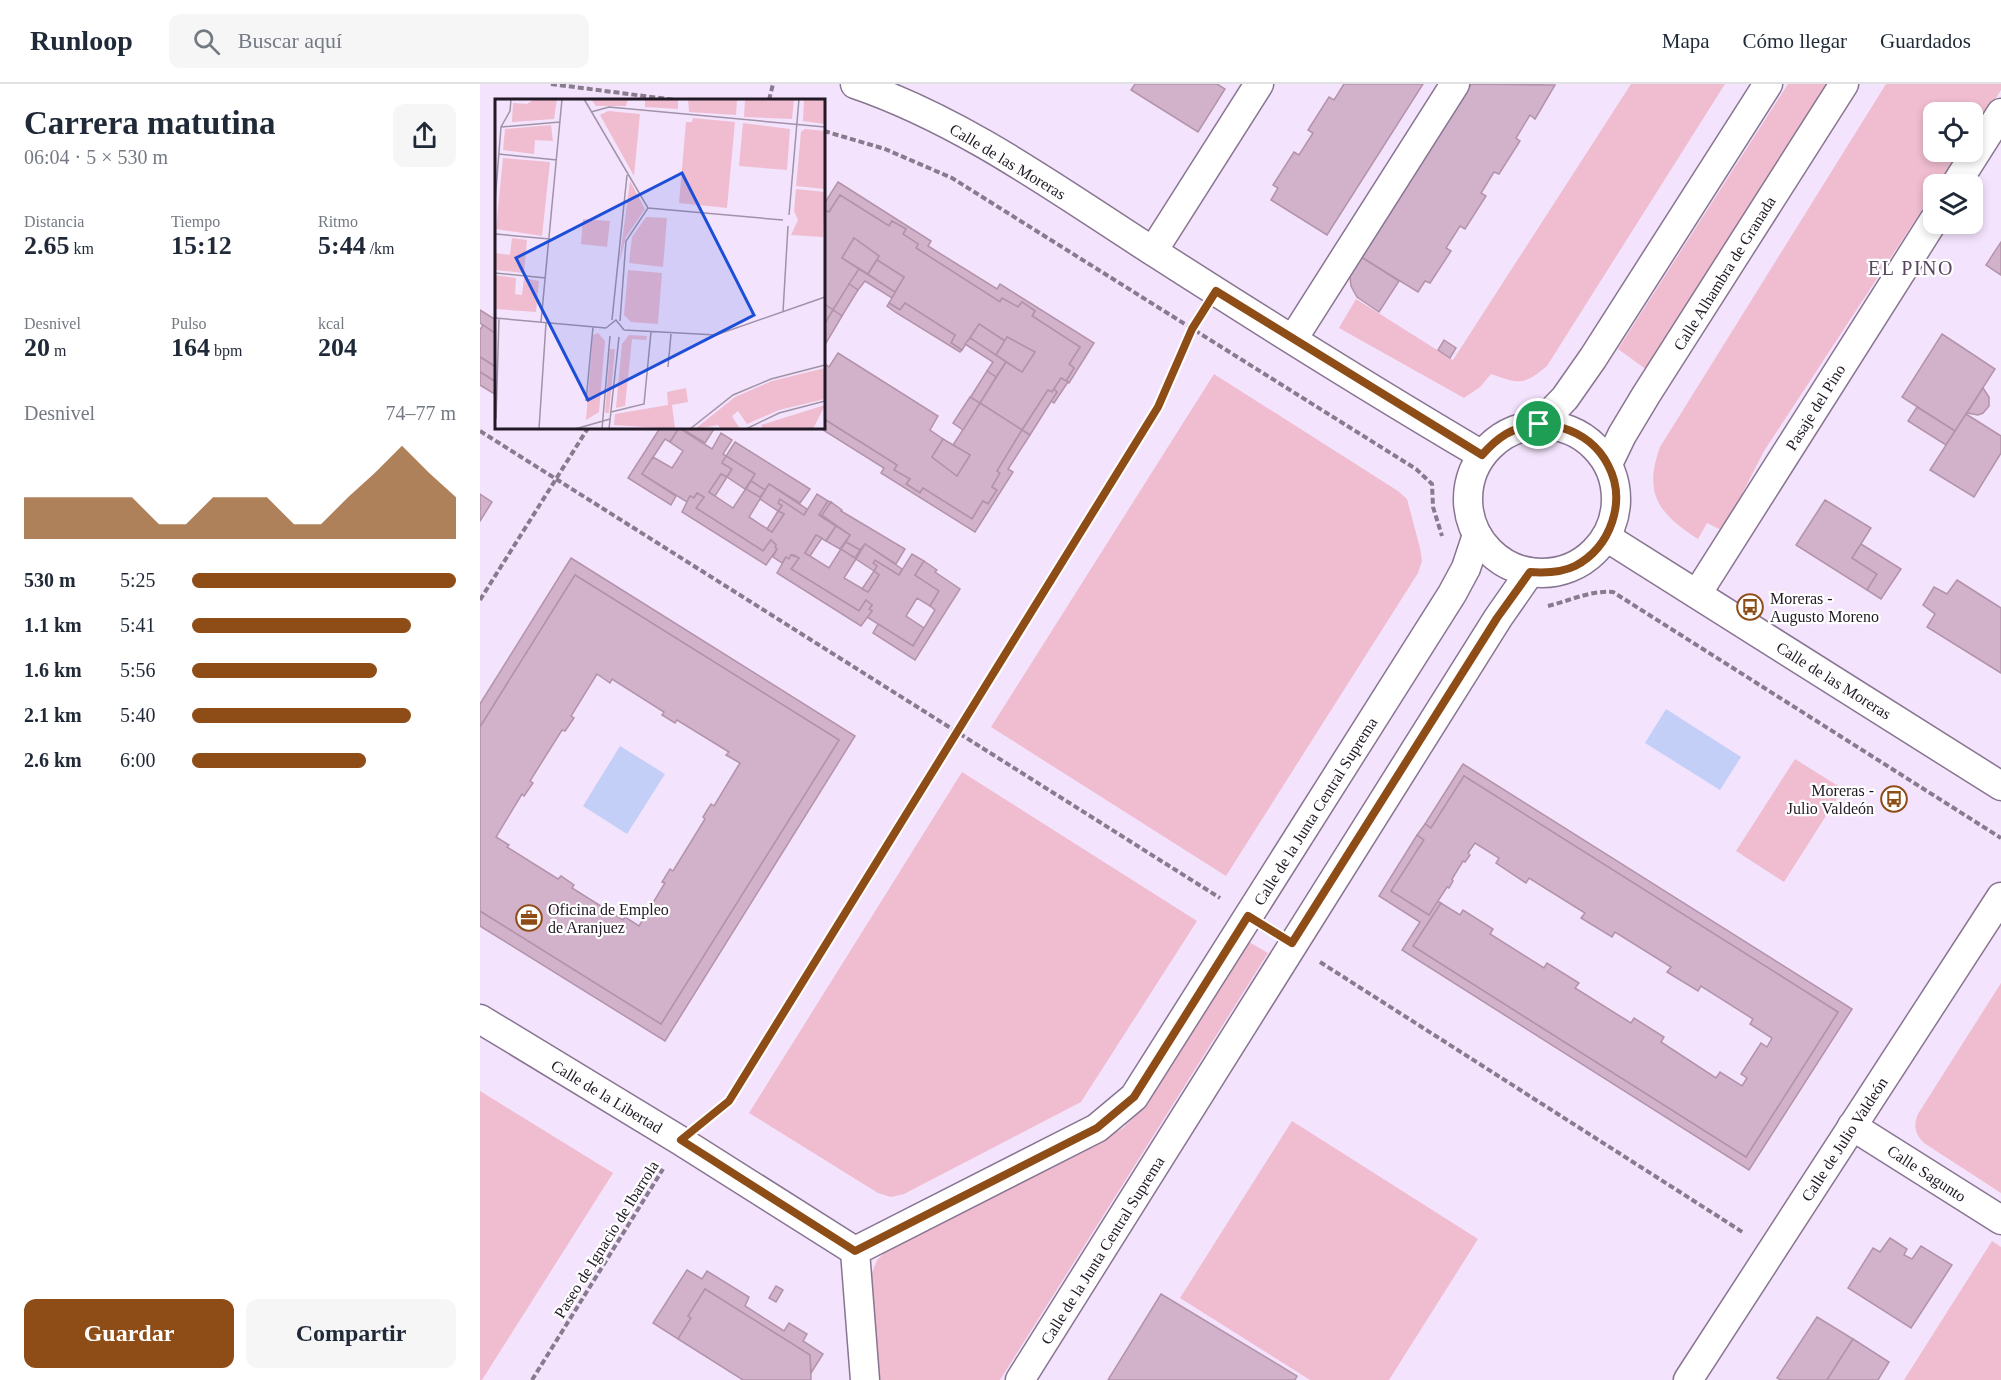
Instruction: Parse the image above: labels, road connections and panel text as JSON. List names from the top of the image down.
{
  "streets": {
    "street": [
      "Calle de las Moreras",
      "Calle Alhambra de Granada",
      "Pasaje del Pino",
      "Calle de la Junta Central Suprema",
      "Calle de la Libertad",
      "Calle de Julio Valdeón",
      "Calle Sagunto"
    ],
    "path": ["Paseo de Ignacio de Ibarrola"]
  },
  "crossings": [
    ["Calle de las Moreras", "Calle Alhambra de Granada"],
    ["Calle de las Moreras", "Pasaje del Pino"],
    ["Calle de las Moreras", "Calle de la Junta Central Suprema"],
    ["Calle de las Moreras", "Paseo de Ignacio de Ibarrola"],
    ["Calle Alhambra de Granada", "Calle de la Junta Central Suprema"],
    ["Calle de la Junta Central Suprema", "Calle de la Libertad"],
    ["Calle de la Libertad", "Paseo de Ignacio de Ibarrola"],
    ["Calle de Julio Valdeón", "Calle Sagunto"]
  ],
  "districts": ["EL PINO"],
  "places": {
    "bus stop": ["Moreras - Augusto Moreno", "Moreras - Julio Valdeón"],
    "office": ["Oficina de Empleo de Aranjuez"]
  },
  "page": {
    "header": "Runloop",
    "search": "Buscar aquí",
    "nav": ["Mapa", "Cómo llegar", "Guardados"],
    "heading": ["Carrera matutina", "06:04 · 5 × 530 m"],
    "stats": [
      ["Distancia", "2.65 km"],
      ["Tiempo", "15:12"],
      ["Ritmo", "5:44 /km"],
      ["Desnivel", "20 m"],
      ["Pulso", "164 bpm"],
      ["kcal", "204"]
    ],
    "chart": ["Desnivel", "74–77 m"],
    "list": [
      {
        "name": "530 m",
        "note": "5:25"
      },
      {
        "name": "1.1 km",
        "note": "5:41"
      },
      {
        "name": "1.6 km",
        "note": "5:56"
      },
      {
        "name": "2.1 km",
        "note": "5:40"
      },
      {
        "name": "2.6 km",
        "note": "6:00"
      }
    ],
    "buttons": ["Guardar", "Compartir"]
  }
}
